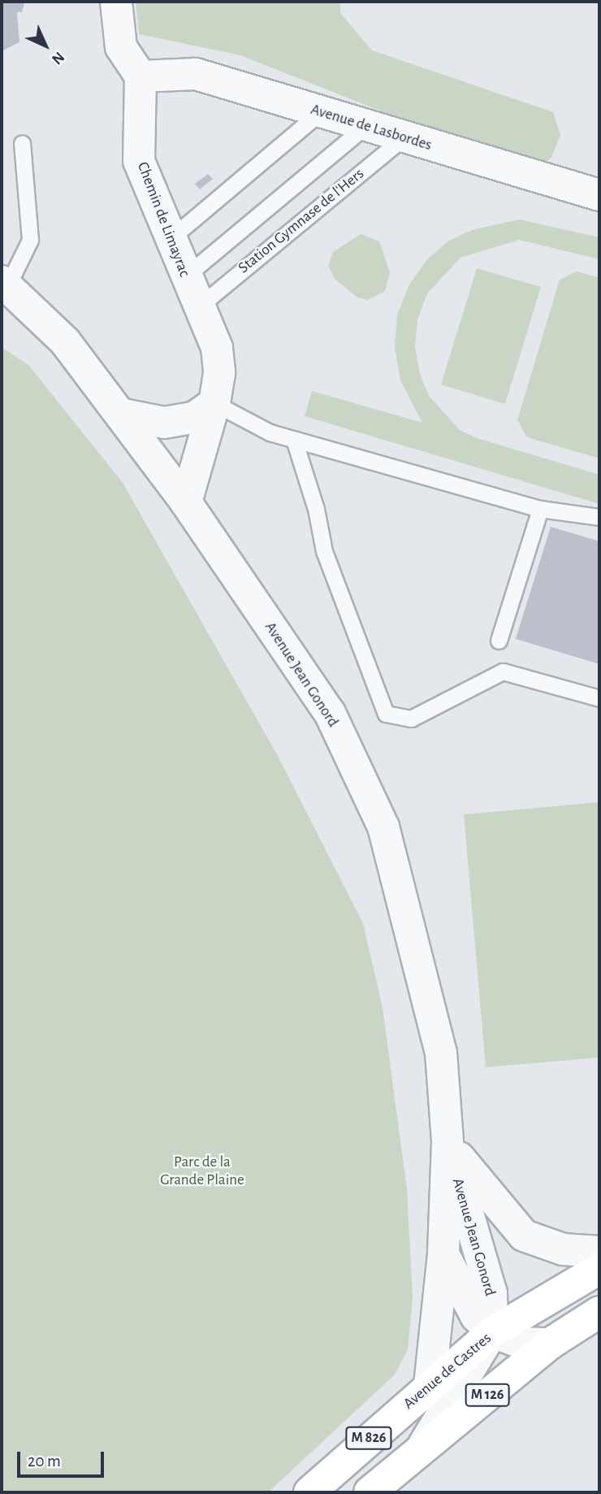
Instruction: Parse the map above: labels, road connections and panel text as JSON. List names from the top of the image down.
{
  "streets": {
    "main road": ["Avenue de Castres", "M 126", "M 826"],
    "street": ["Avenue de Lasbordes", "Chemin de Limayrac", "Avenue Jean Gonord"],
    "lane": ["Station Gymnase de l'Hers"]
  },
  "crossings": [
    ["Avenue de Lasbordes", "Chemin de Limayrac"],
    ["Avenue de Lasbordes", "Station Gymnase de l'Hers"],
    ["Chemin de Limayrac", "Station Gymnase de l'Hers"],
    ["Chemin de Limayrac", "Avenue Jean Gonord"],
    ["Avenue Jean Gonord", "Avenue de Castres"],
    ["Avenue Jean Gonord", "M 126"],
    ["M 126", "M 826"]
  ],
  "parks": ["Parc de la Grande Plaine"],
  "scale_bar": "20 m",
  "north": "bottom right"
}
